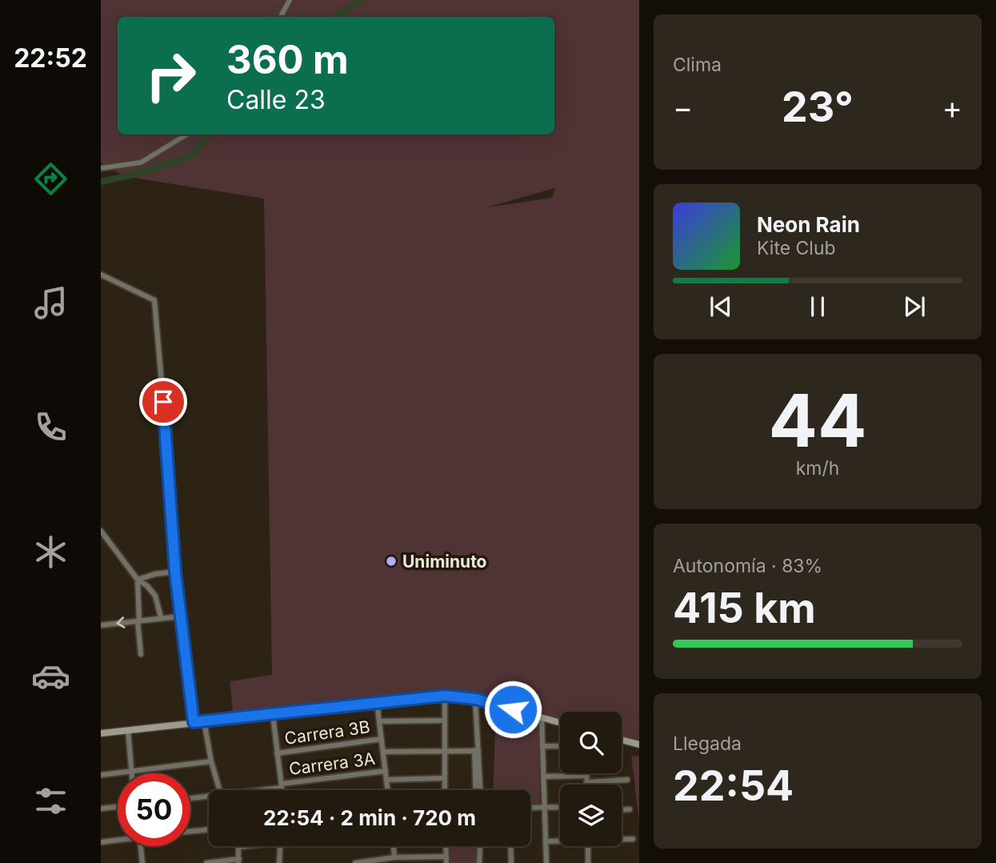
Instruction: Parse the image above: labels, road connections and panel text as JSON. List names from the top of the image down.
{
  "streets": {
    "street": ["Carrera 3B", "Carrera 3A"]
  },
  "places": ["Uniminuto"],
  "page": {
    "tabs": "22:52",
    "tile": [
      "Clima",
      ["44", "km/h"],
      ["Autonomía · 83%", "415 km"],
      ["Llegada", "22:54"]
    ],
    "turn": ["360 m", "Calle 23"],
    "heat": ["−", "23°", "+"],
    "song": ["Neon Rain", "Kite Club"],
    "limit": "50",
    "trip": "22:54 · 2 min · 720 m"
  }
}
